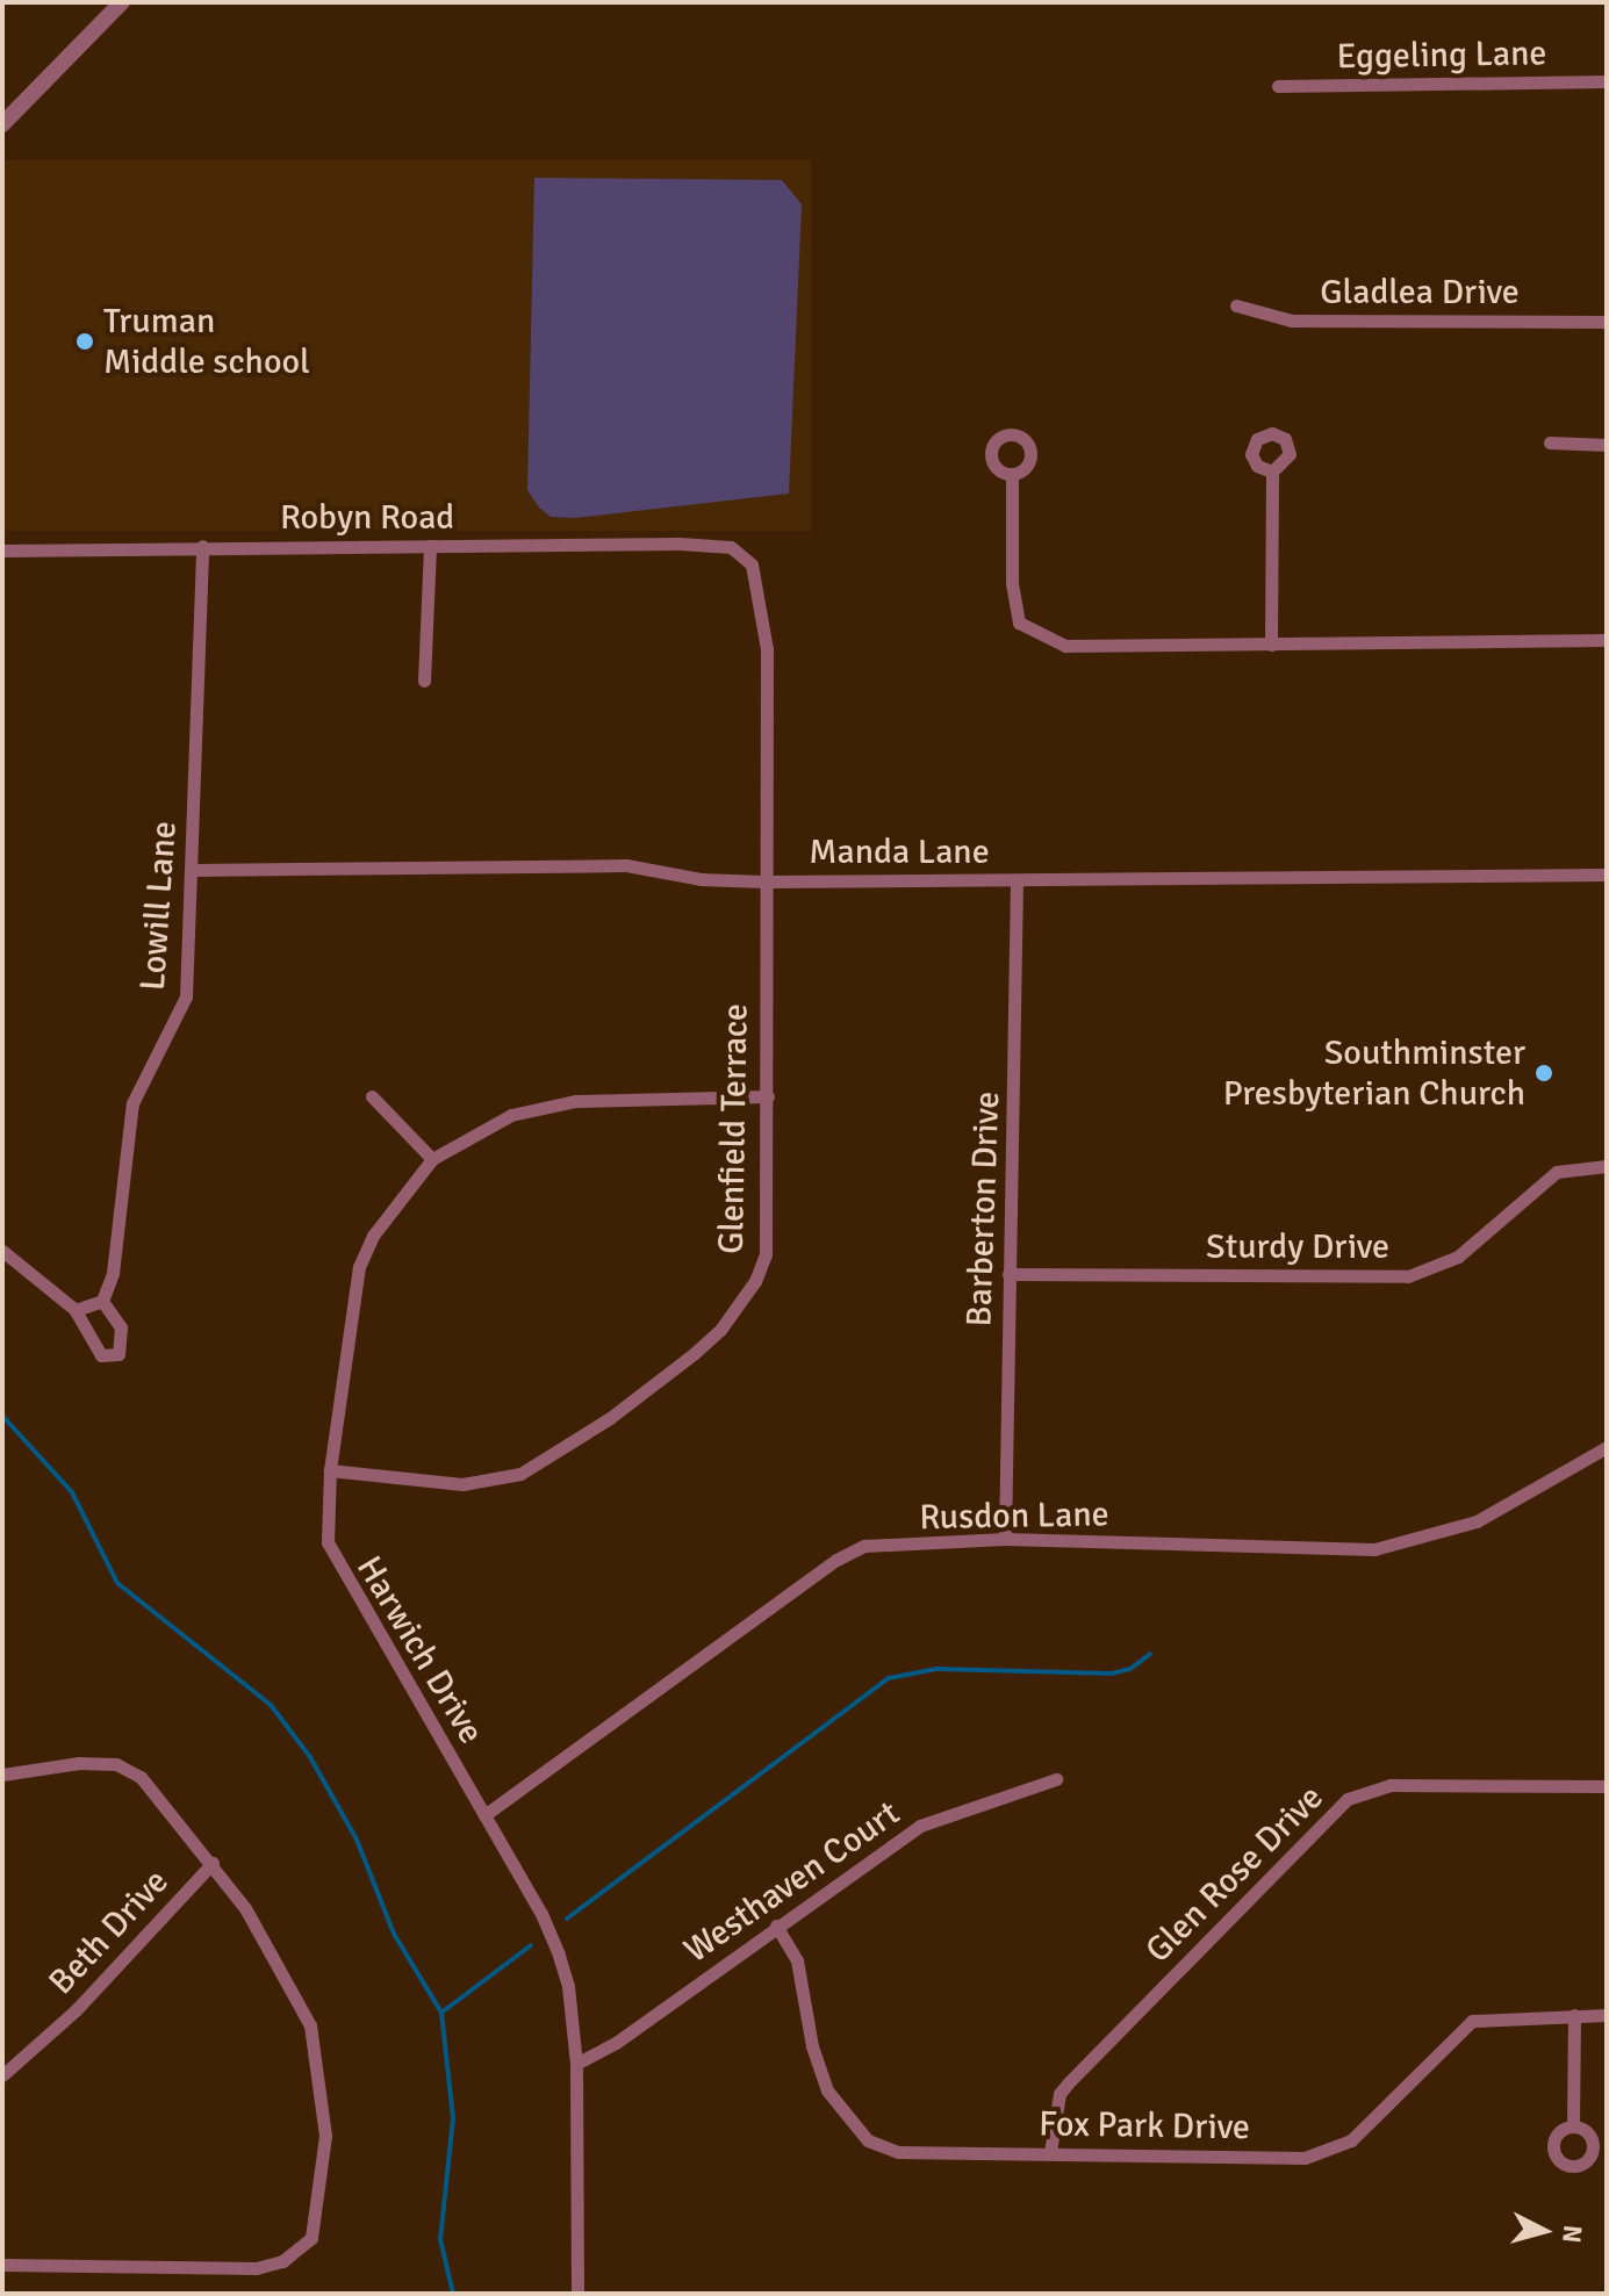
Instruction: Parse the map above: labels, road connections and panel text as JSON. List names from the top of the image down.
{
  "streets": {
    "street": [
      "Eggeling Lane",
      "Gladlea Drive",
      "Robyn Road",
      "Manda Lane",
      "Lowill Lane",
      "Glenfield Terrace",
      "Barberton Drive",
      "Sturdy Drive",
      "Rusdon Lane",
      "Harwich Drive",
      "Glen Rose Drive",
      "Westhaven Court",
      "Beth Drive",
      "Fox Park Drive"
    ]
  },
  "crossings": [
    ["Robyn Road", "Lowill Lane"],
    ["Robyn Road", "Glenfield Terrace"],
    ["Manda Lane", "Lowill Lane"],
    ["Manda Lane", "Glenfield Terrace"],
    ["Manda Lane", "Barberton Drive"],
    ["Glenfield Terrace", "Harwich Drive"],
    ["Barberton Drive", "Sturdy Drive"],
    ["Barberton Drive", "Rusdon Lane"],
    ["Rusdon Lane", "Harwich Drive"],
    ["Harwich Drive", "Westhaven Court"],
    ["Glen Rose Drive", "Fox Park Drive"],
    ["Westhaven Court", "Fox Park Drive"]
  ],
  "places": ["Truman Middle school", "Southminster Presbyterian Church"],
  "north": "right"
}
